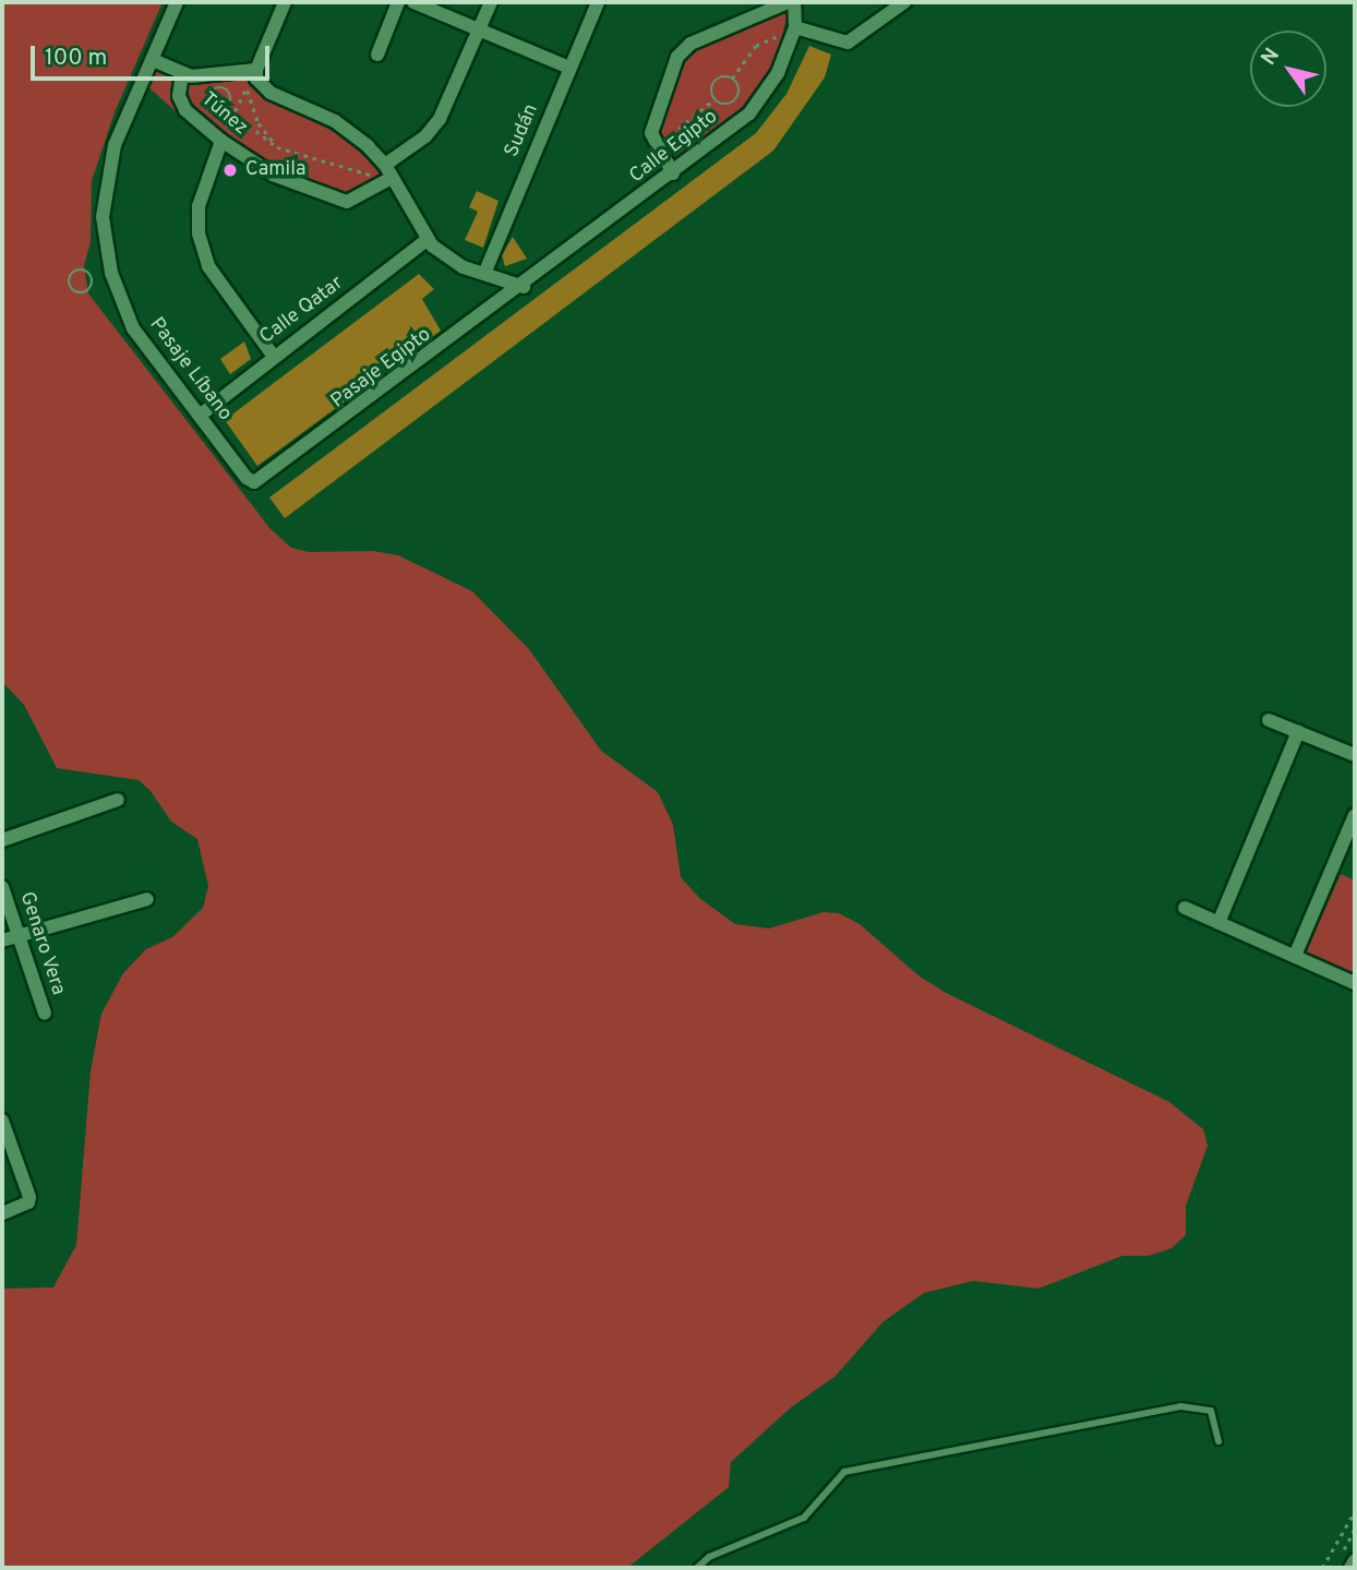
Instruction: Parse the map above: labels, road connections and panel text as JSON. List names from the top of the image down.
{
  "streets": {
    "street": [
      "Túnez",
      "Sudán",
      "Calle Egipto",
      "Calle Qatar",
      "Pasaje Egipto",
      "Pasaje Líbano",
      "Genaro Vera"
    ]
  },
  "crossings": [
    ["Túnez", "Pasaje Líbano"],
    ["Calle Egipto", "Pasaje Egipto"],
    ["Calle Qatar", "Pasaje Líbano"],
    ["Pasaje Egipto", "Pasaje Líbano"]
  ],
  "places": ["Camila"],
  "scale_bar": "100 m",
  "north": "top left"
}
